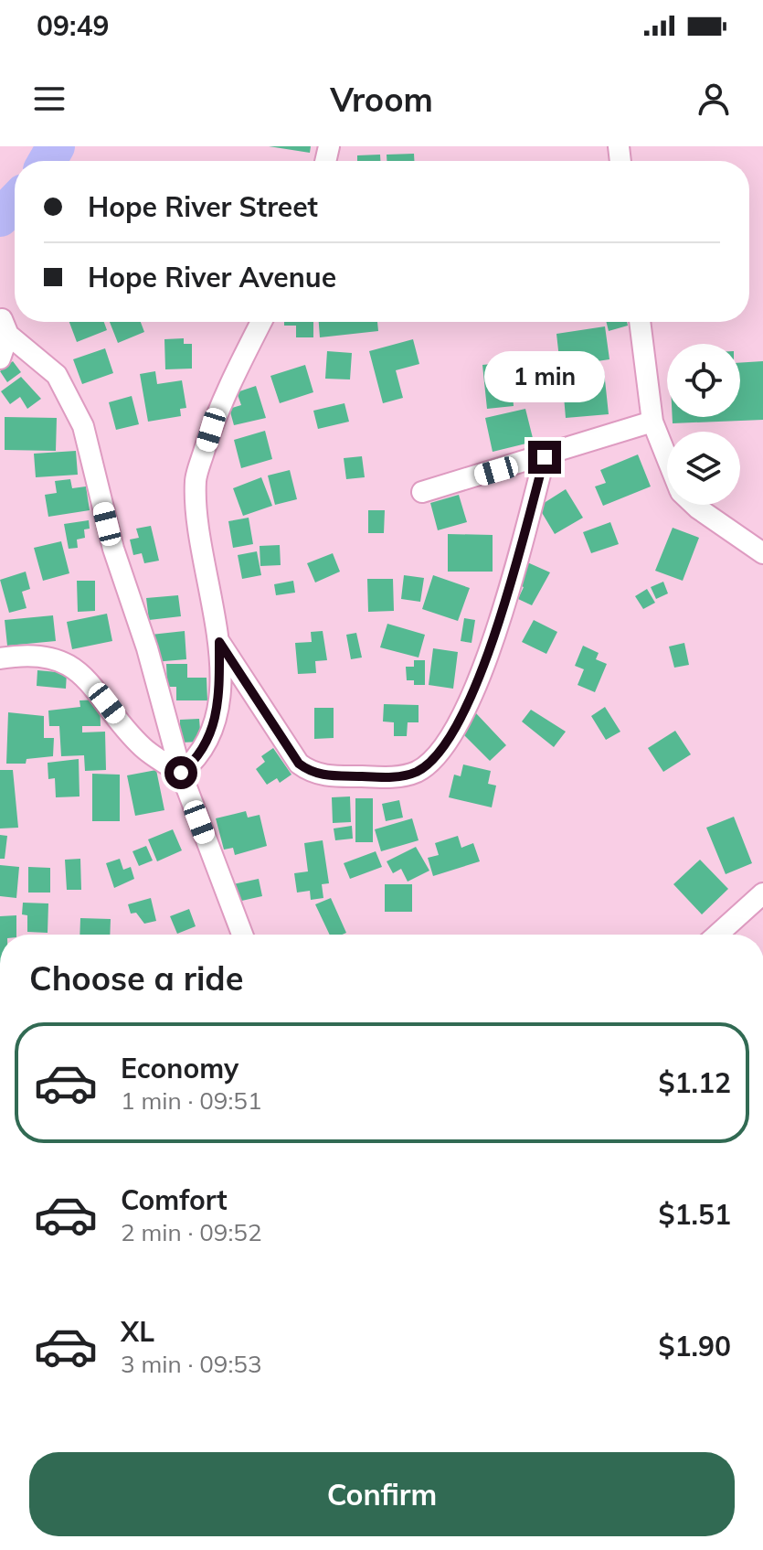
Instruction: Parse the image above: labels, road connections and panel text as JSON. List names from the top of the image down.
{
  "page": {
    "status": "09:49",
    "header": "Vroom",
    "banner": ["Hope River Street", "Hope River Avenue"],
    "bubble": "1 min",
    "heading": "Choose a ride",
    "list": [
      {
        "name": "Economy",
        "note": "1 min · 09:51",
        "value": "$1.12"
      },
      {
        "name": "Comfort",
        "note": "2 min · 09:52",
        "value": "$1.51"
      },
      {
        "name": "XL",
        "note": "3 min · 09:53",
        "value": "$1.90"
      }
    ],
    "buttons": "Confirm"
  }
}
